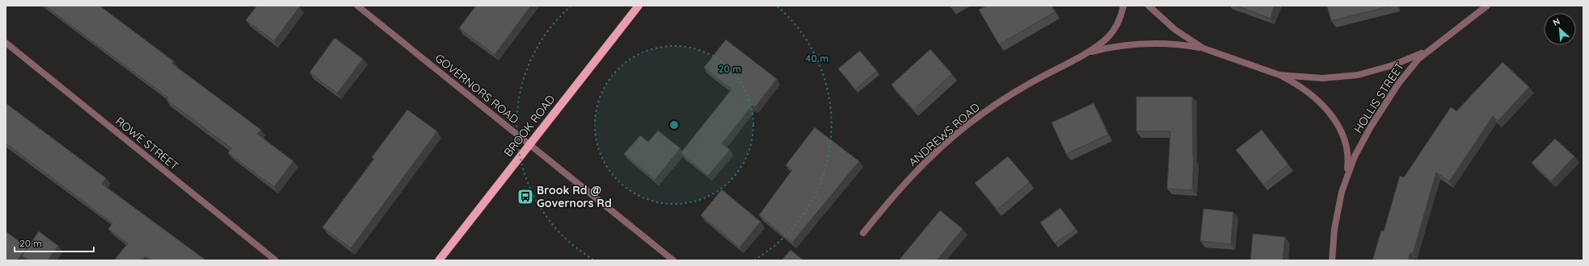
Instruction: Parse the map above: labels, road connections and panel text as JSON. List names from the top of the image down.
{
  "streets": {
    "main road": ["BROOK ROAD"],
    "street": [
      "GOVERNORS ROAD",
      "HOLLIS STREET",
      "ANDREWS ROAD",
      "ROWE STREET"
    ]
  },
  "crossings": [
    ["GOVERNORS ROAD", "BROOK ROAD"]
  ],
  "places": {
    "bus stop": ["Brook Rd @ Governors Rd"]
  },
  "scale_bar": "20 m",
  "north": "top left",
  "rings": ["40 m", "20 m"]
}
